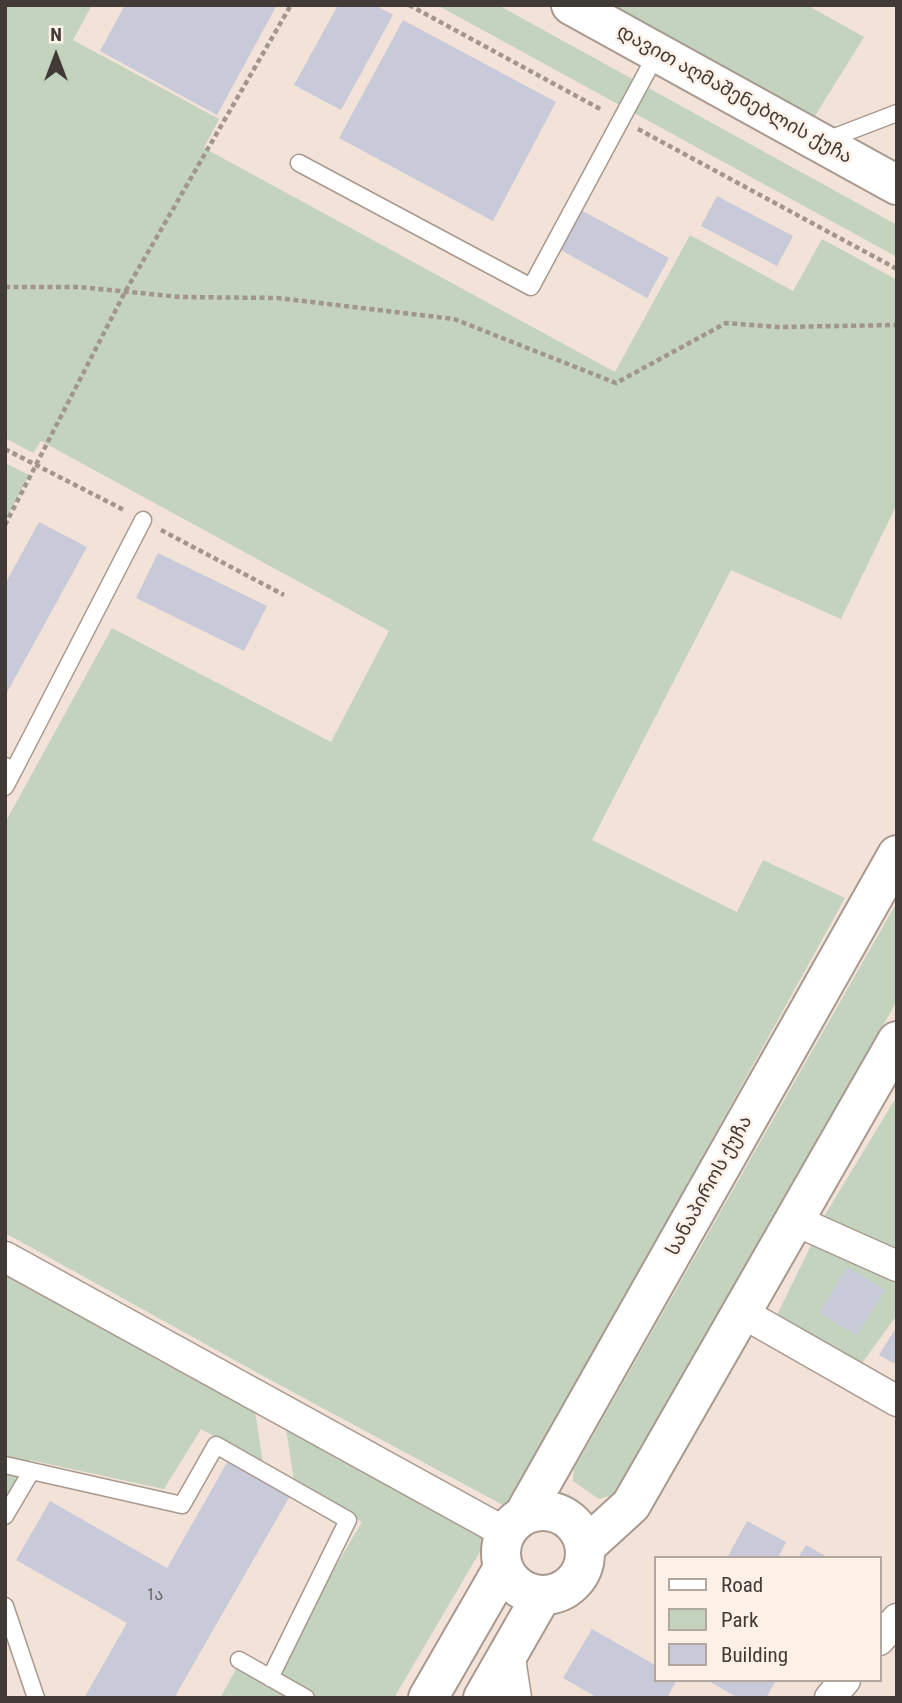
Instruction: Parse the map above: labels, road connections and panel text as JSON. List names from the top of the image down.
{
  "streets": {
    "main road": ["დავით აღმაშენებლის ქუჩა", "სანაპიროს ქუჩა"]
  },
  "house_numbers": ["1ა"],
  "legend": ["Road", "Park", "Building"],
  "north": "top"
}
